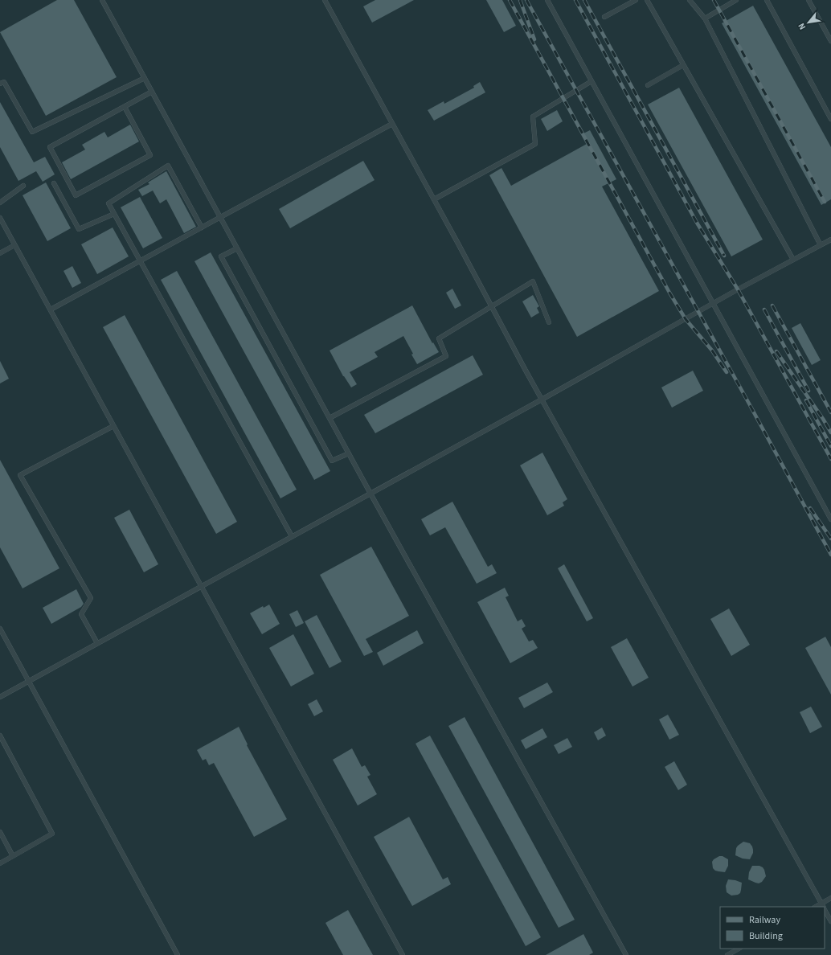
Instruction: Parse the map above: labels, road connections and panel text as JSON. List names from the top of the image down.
{
  "legend": ["Railway", "Building"],
  "north": "bottom left"
}
